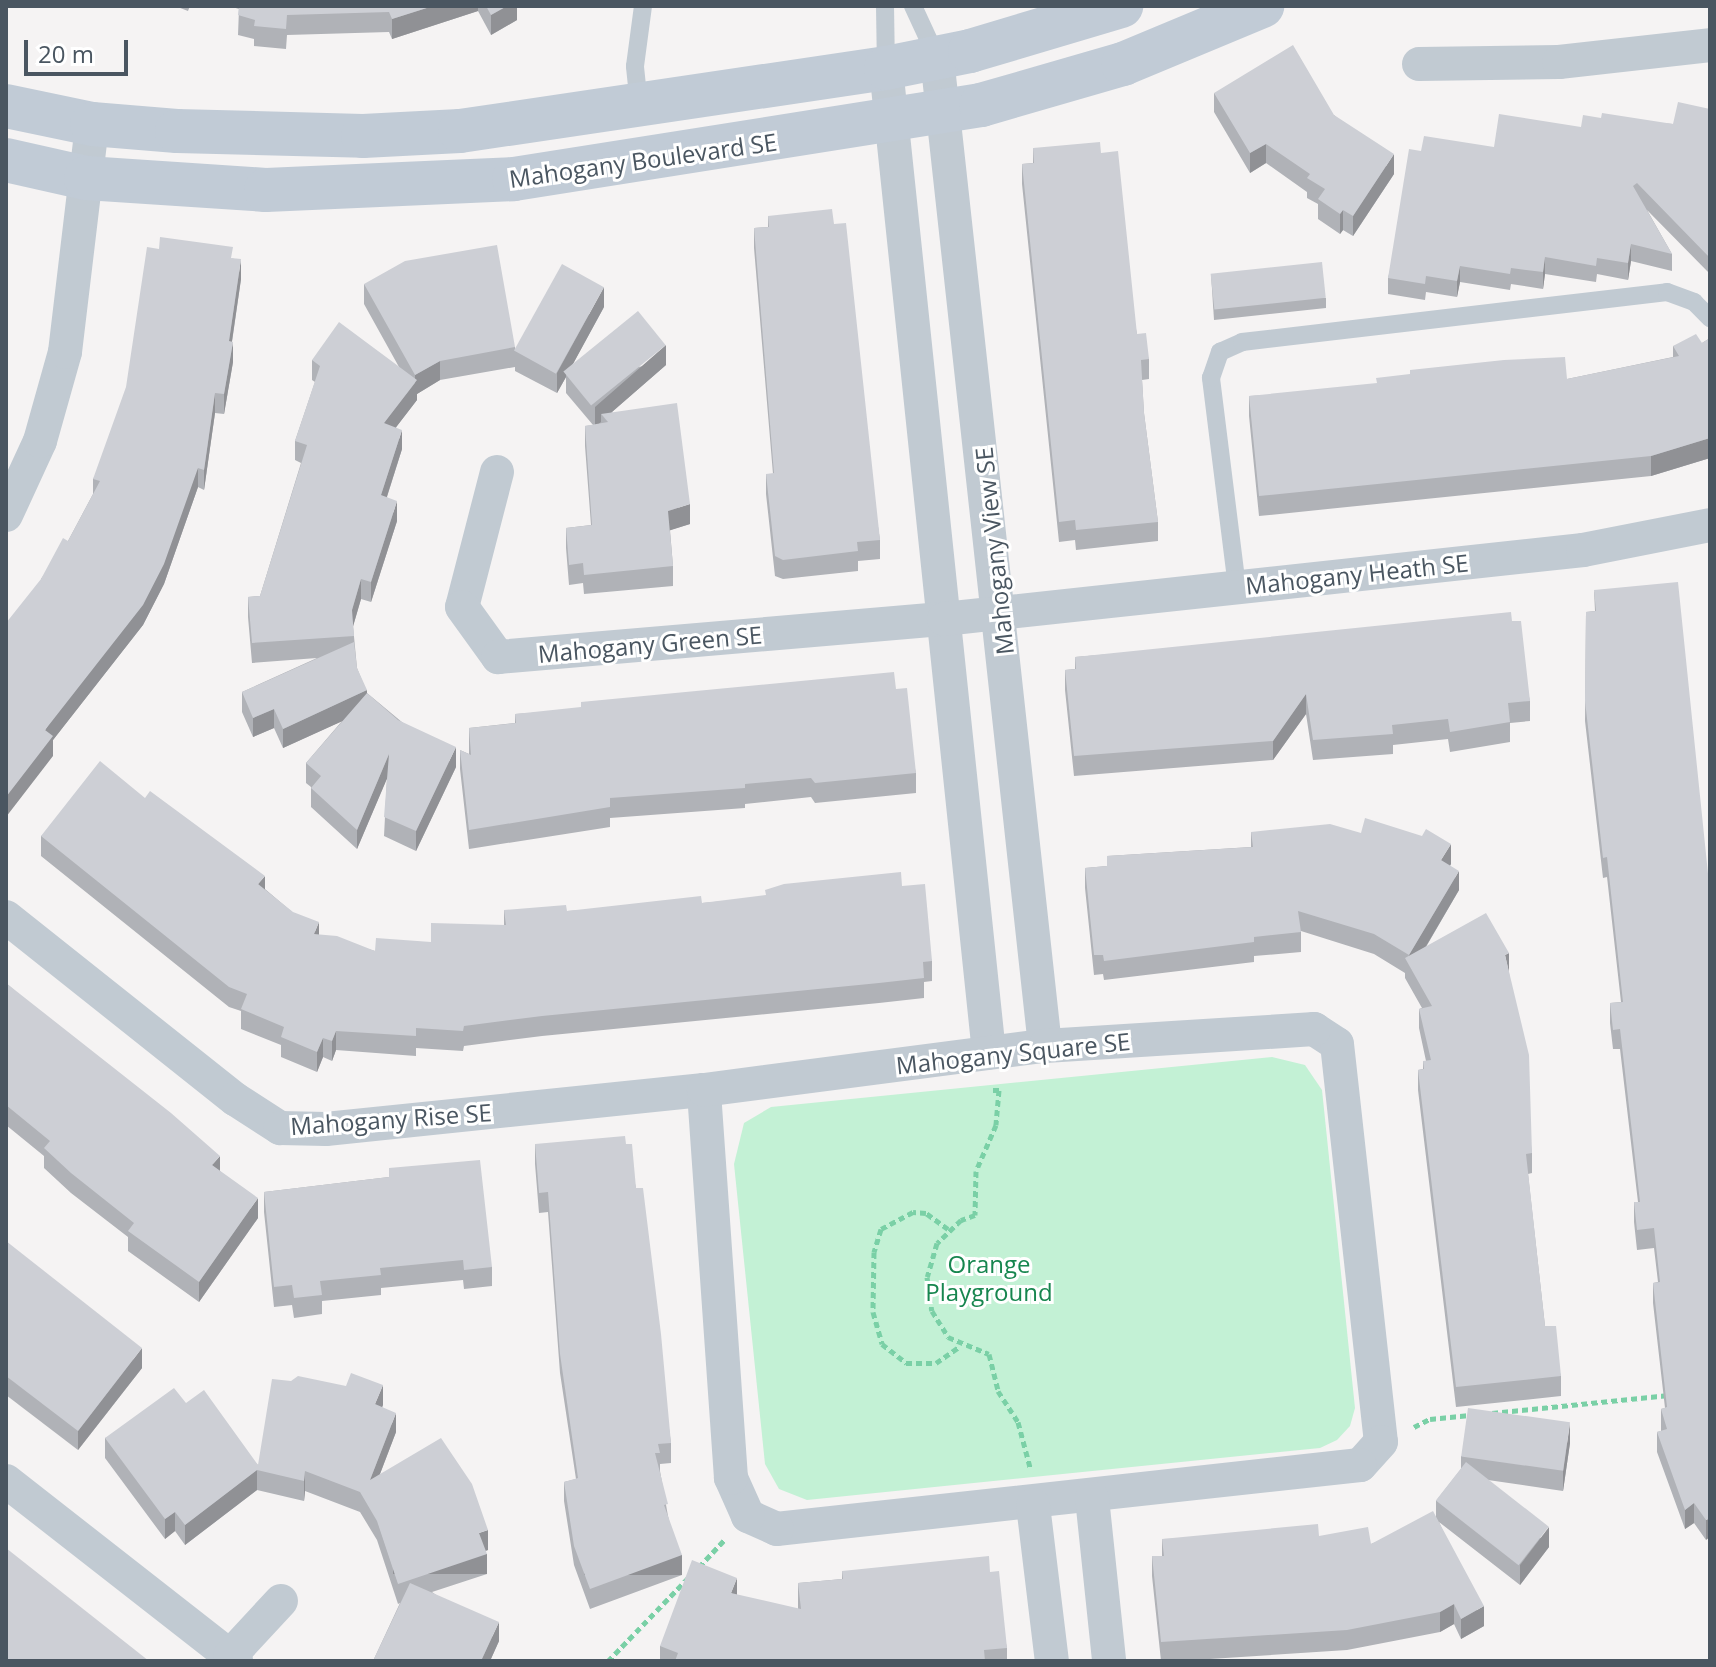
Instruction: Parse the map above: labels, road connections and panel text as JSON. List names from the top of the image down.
{
  "streets": {
    "street": [
      "Mahogany Boulevard SE",
      "Mahogany View SE",
      "Mahogany Heath SE",
      "Mahogany Green SE",
      "Mahogany Square SE",
      "Mahogany Rise SE"
    ]
  },
  "crossings": [
    ["Mahogany Boulevard SE", "Mahogany View SE"],
    ["Mahogany View SE", "Mahogany Heath SE"],
    ["Mahogany View SE", "Mahogany Green SE"],
    ["Mahogany View SE", "Mahogany Square SE"],
    ["Mahogany Heath SE", "Mahogany Green SE"],
    ["Mahogany Square SE", "Mahogany Rise SE"]
  ],
  "parks": ["Orange Playground"],
  "scale_bar": "20 m"
}
